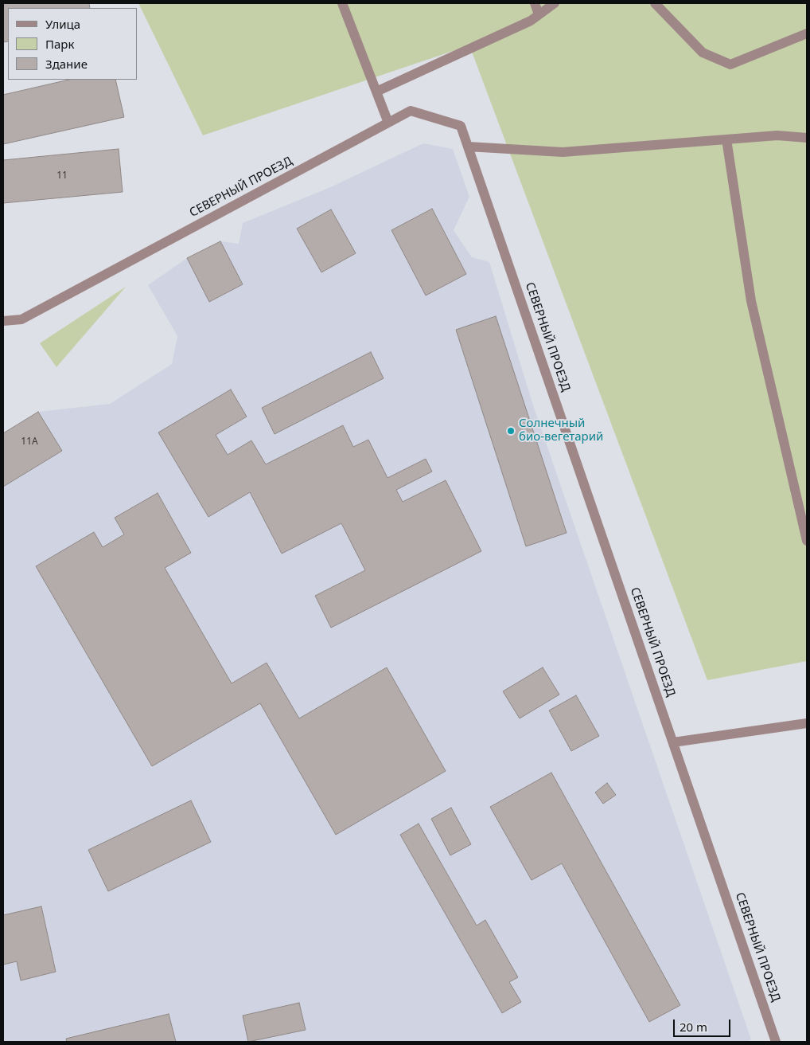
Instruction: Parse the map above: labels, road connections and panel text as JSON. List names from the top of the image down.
{
  "streets": {
    "street": ["СЕВЕРНЫЙ ПРОЕЗД"]
  },
  "places": ["Солнечный био-вегетарий"],
  "house_numbers": ["11", "11А"],
  "legend": ["Улица", "Парк", "Здание"],
  "scale_bar": "20 m"
}
